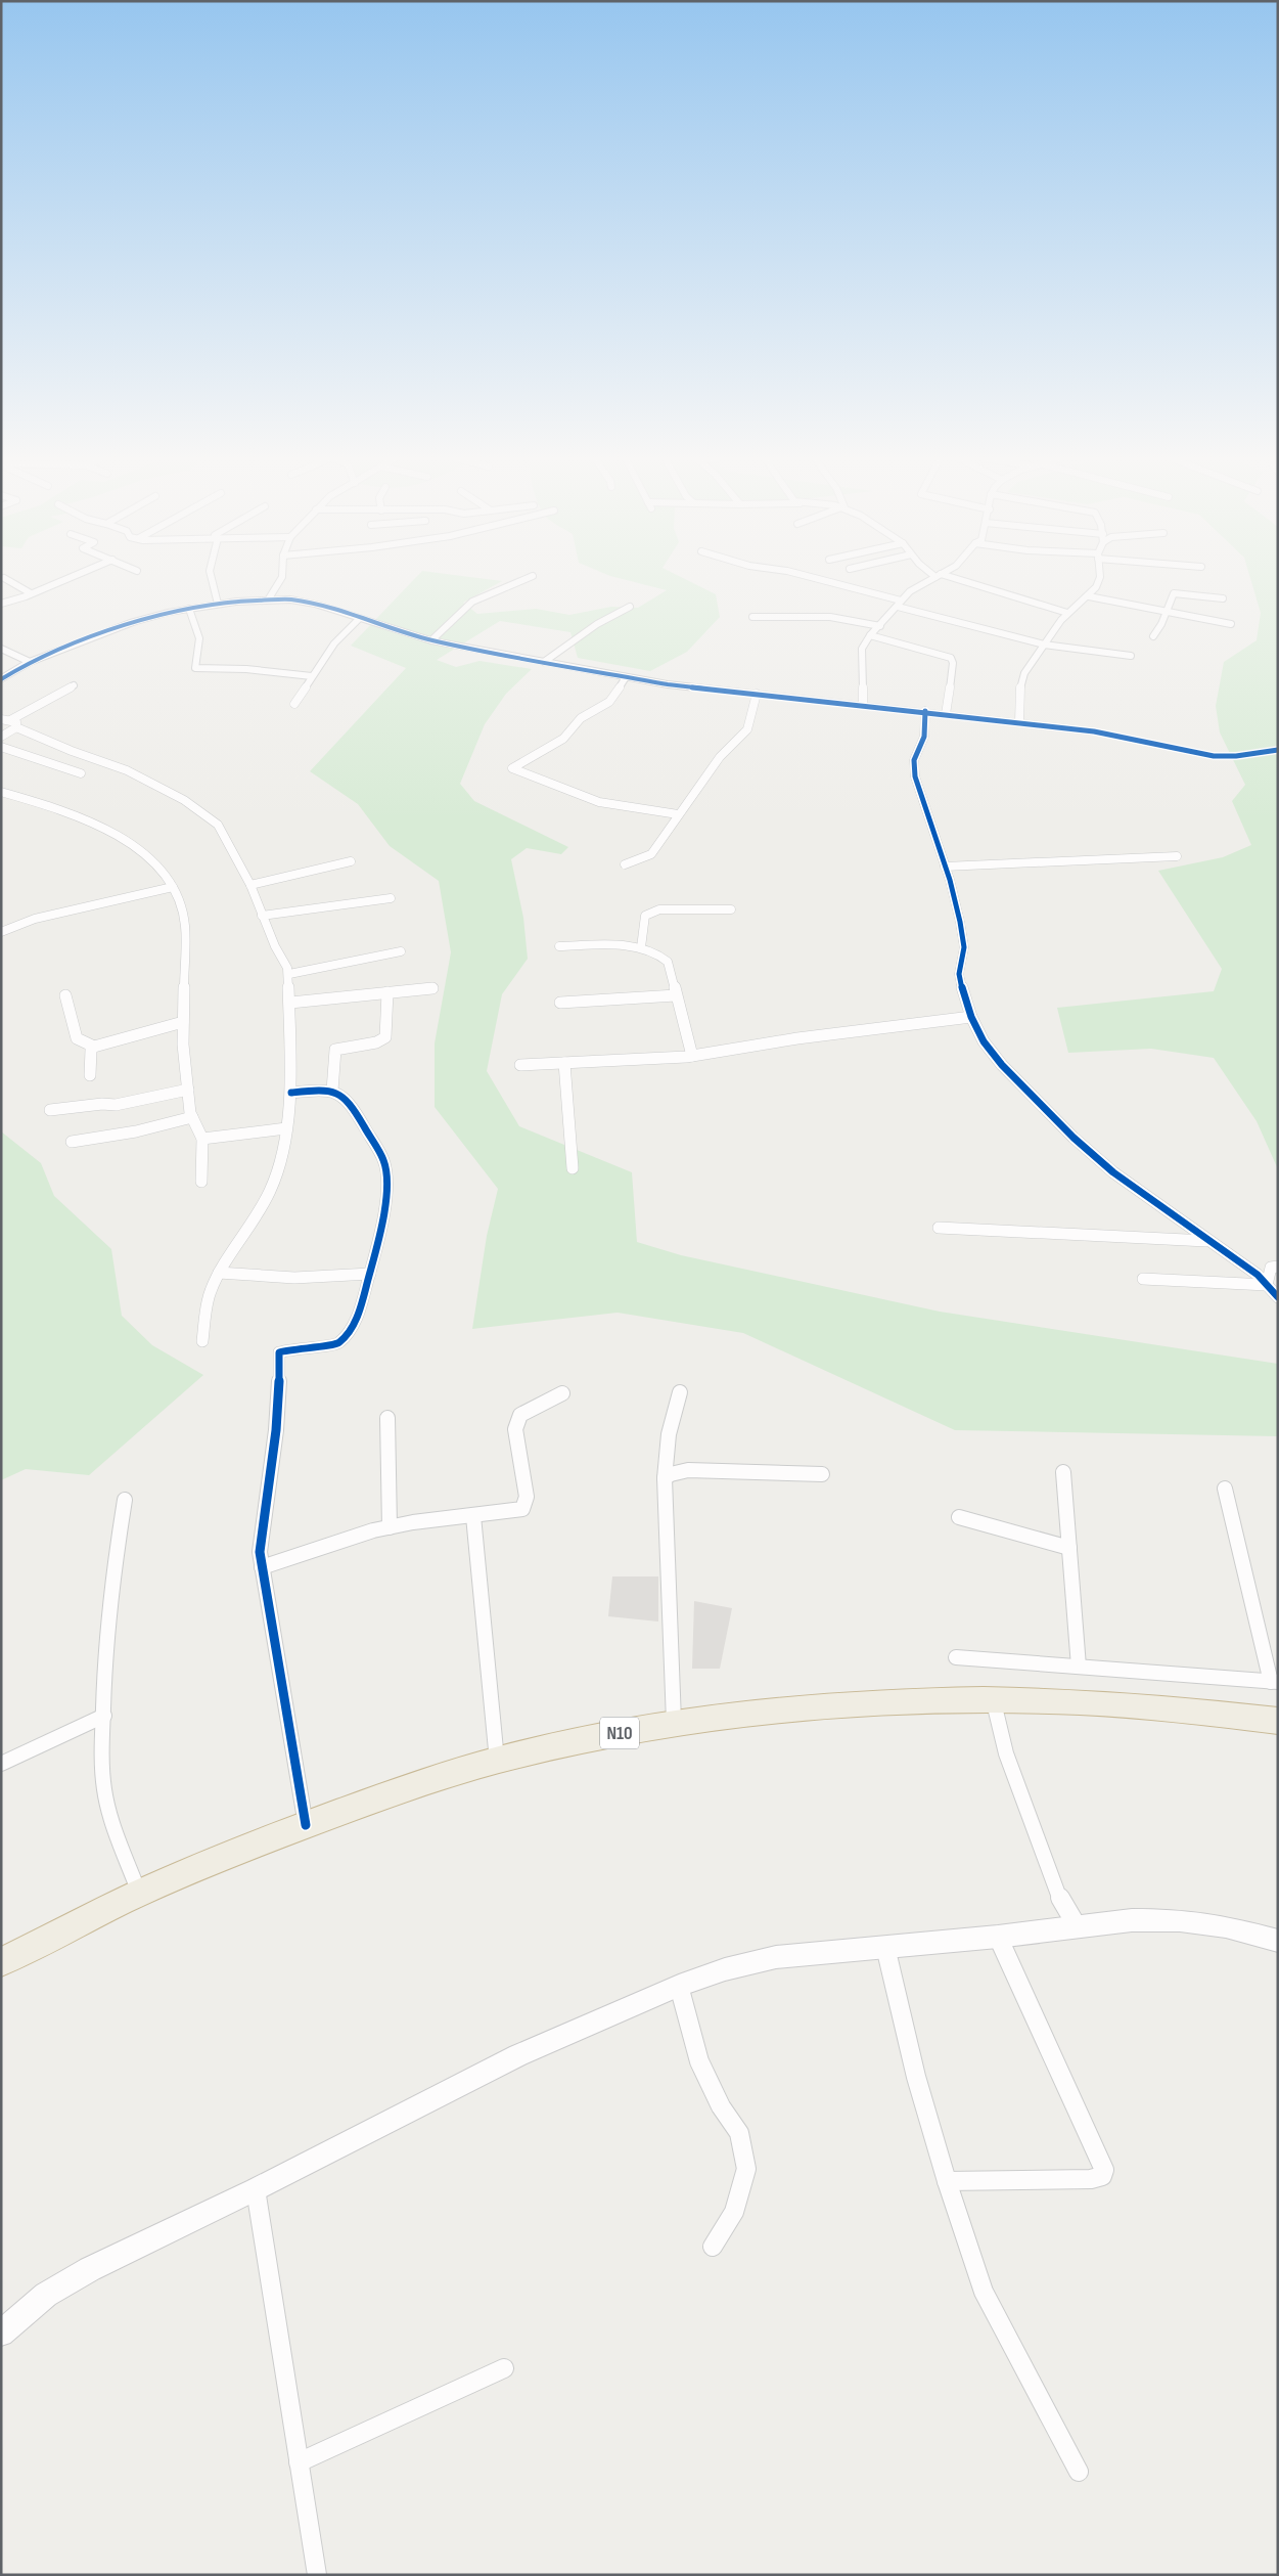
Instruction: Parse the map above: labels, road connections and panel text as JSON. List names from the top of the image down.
{
  "streets": {
    "highway": ["N10"]
  }
}
